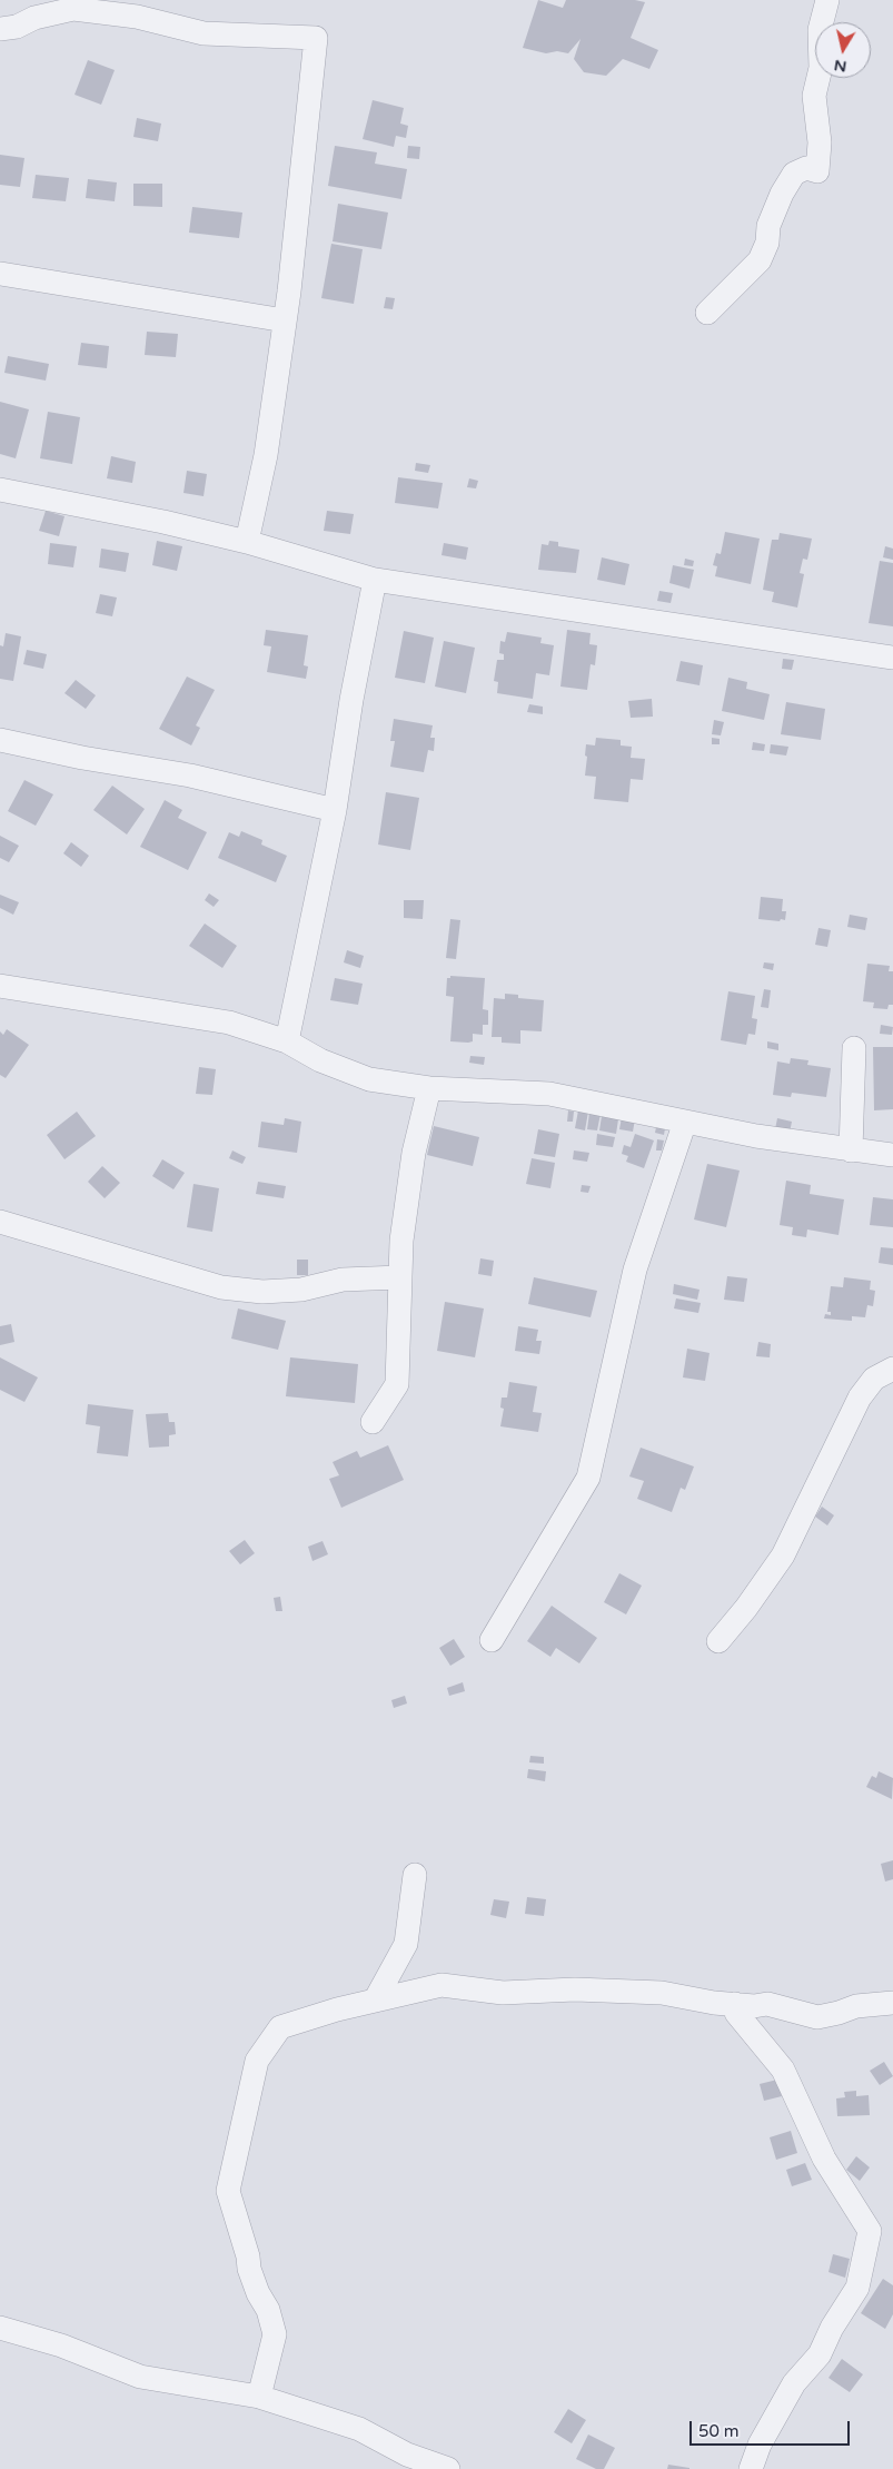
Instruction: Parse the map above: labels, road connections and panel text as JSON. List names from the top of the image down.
{
  "scale_bar": "50 m",
  "north": "bottom"
}
